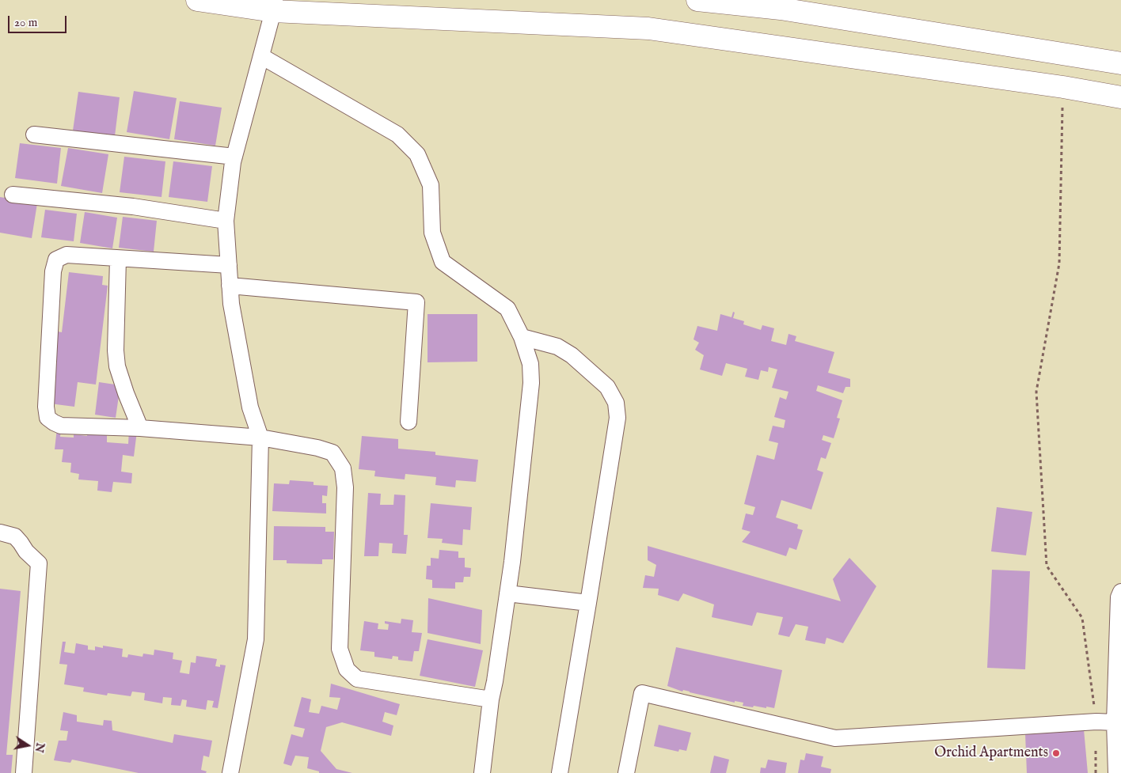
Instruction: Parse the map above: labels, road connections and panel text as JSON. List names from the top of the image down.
{
  "places": ["Orchid Apartments"],
  "scale_bar": "20 m",
  "north": "right"
}
